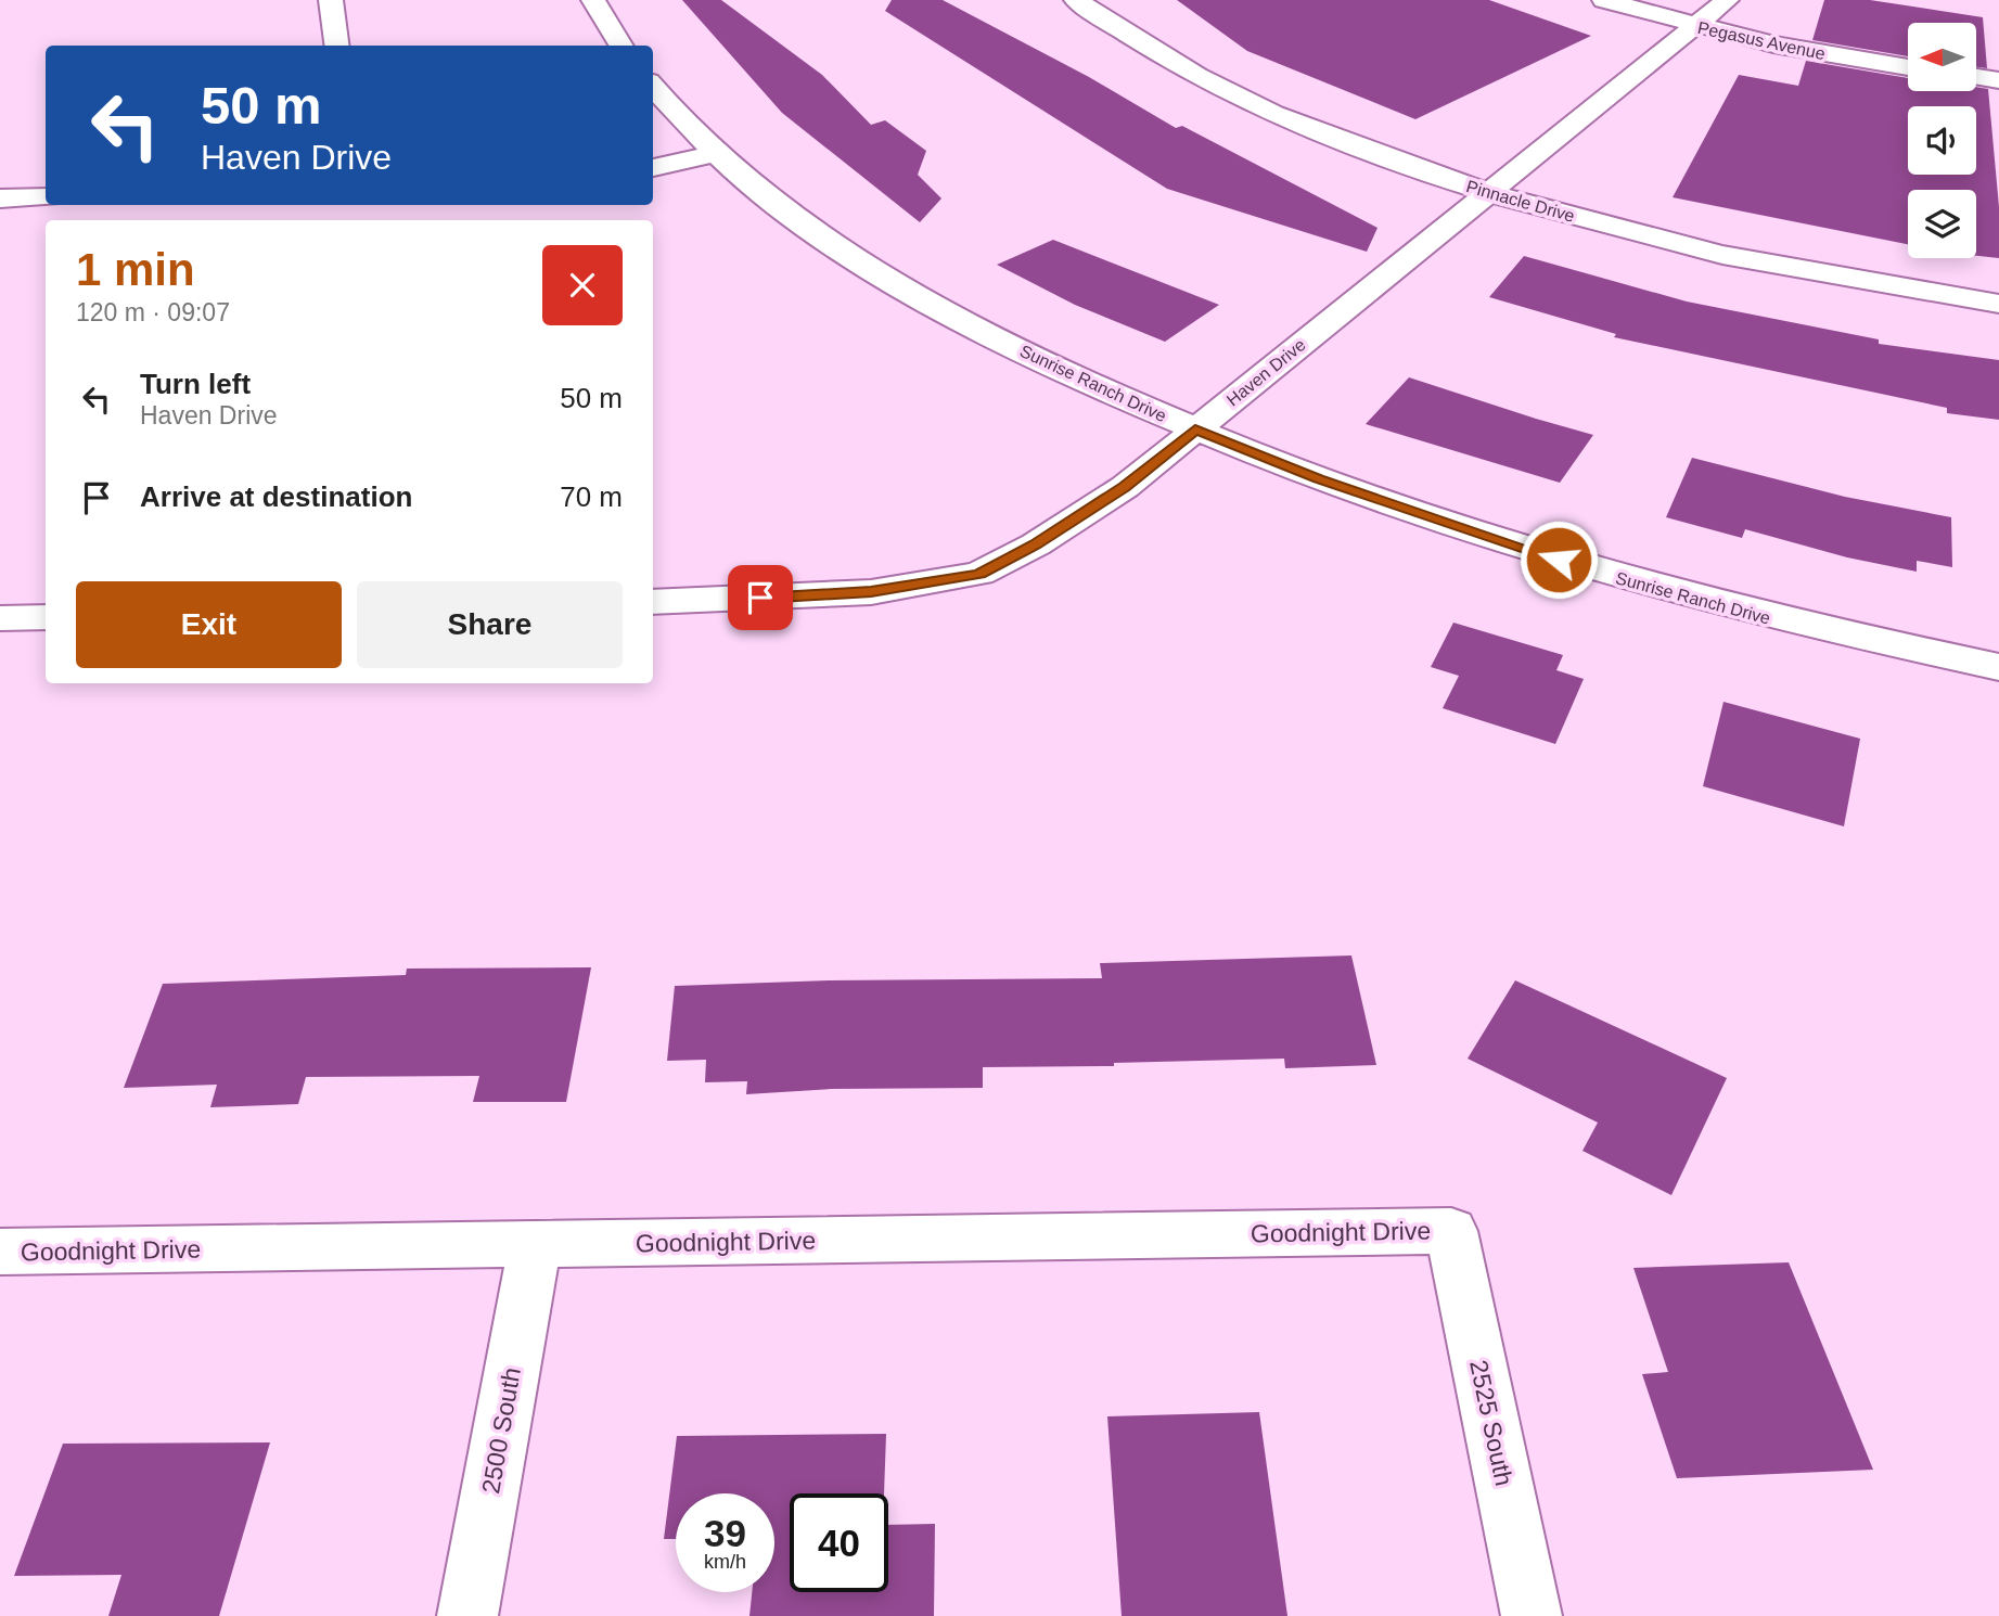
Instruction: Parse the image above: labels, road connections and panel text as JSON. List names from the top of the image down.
{
  "streets": {
    "street": [
      "Pegasus Avenue",
      "Pinnacle Drive",
      "Haven Drive",
      "Sunrise Ranch Drive",
      "Goodnight Drive",
      "2525 South",
      "2500 South"
    ]
  },
  "crossings": [
    ["Pegasus Avenue", "Haven Drive"],
    ["Pinnacle Drive", "Haven Drive"],
    ["Haven Drive", "Sunrise Ranch Drive"],
    ["Goodnight Drive", "2525 South"],
    ["Goodnight Drive", "2500 South"]
  ],
  "north": "left",
  "page": {
    "turn": ["50 m", "Haven Drive"],
    "heading": ["1 min", "120 m · 09:07"],
    "list": [
      {
        "name": "Turn left",
        "note": "Haven Drive",
        "value": "50 m"
      },
      {
        "name": "Arrive at destination",
        "value": "70 m"
      }
    ],
    "buttons": ["Exit", "Share"],
    "speed": "39 km/h",
    "limit": "40"
  }
}
